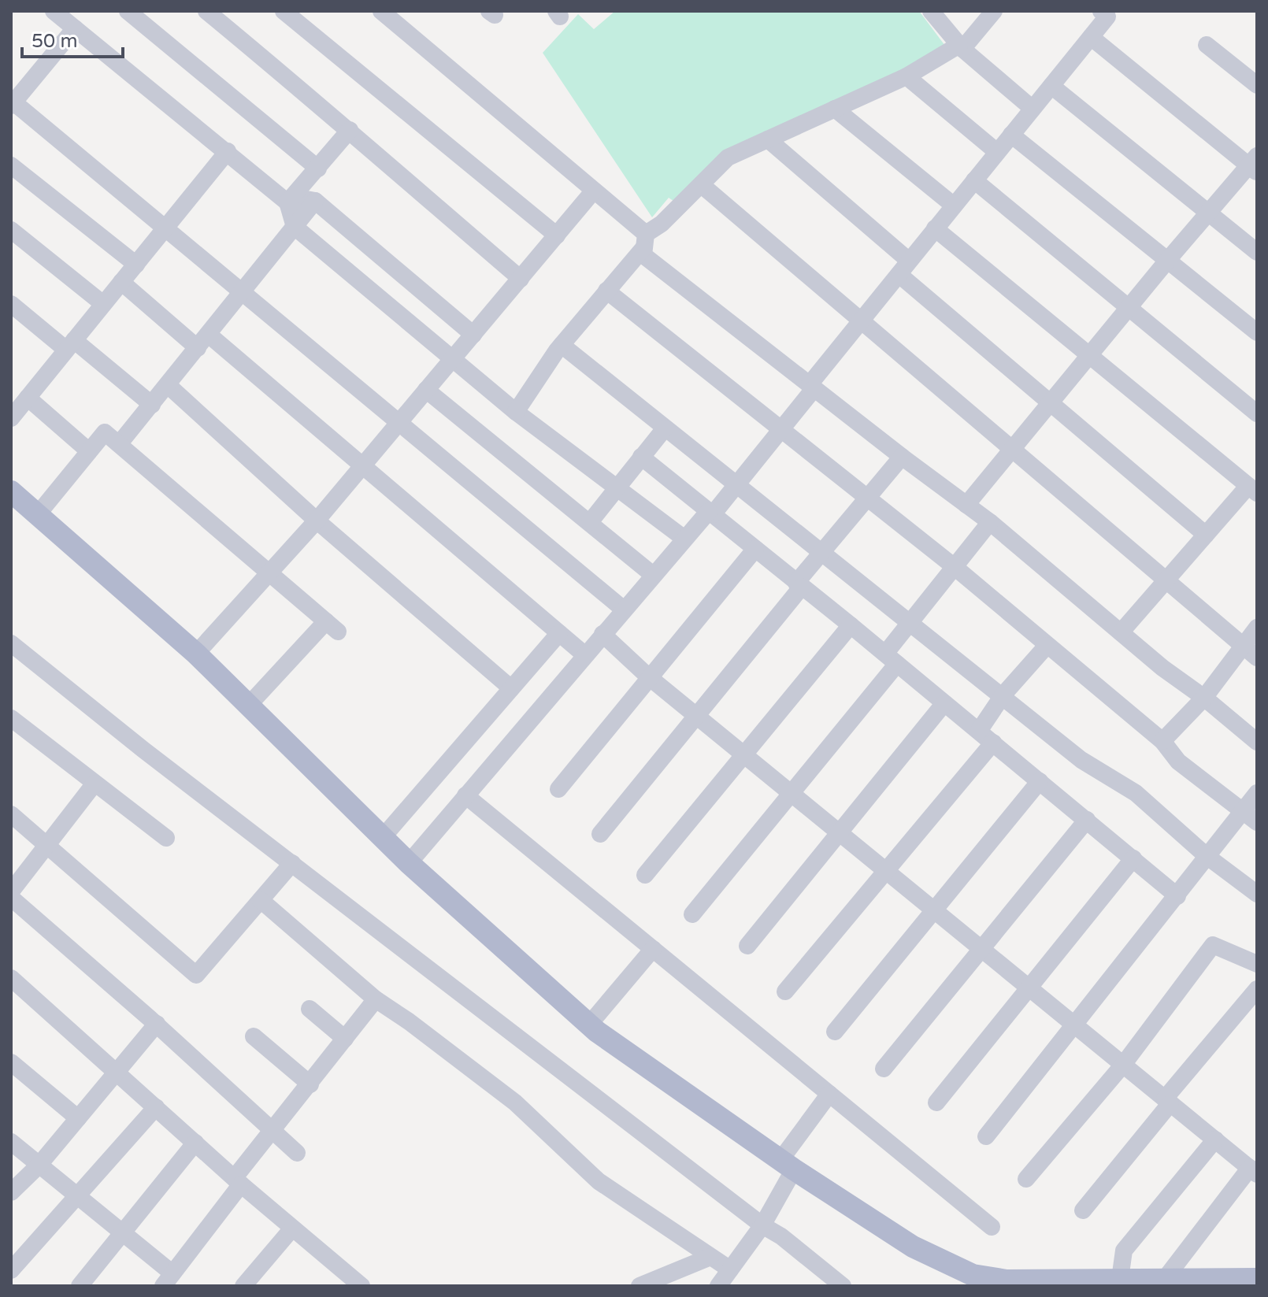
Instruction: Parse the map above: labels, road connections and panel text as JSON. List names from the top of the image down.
{
  "scale_bar": "50 m"
}
